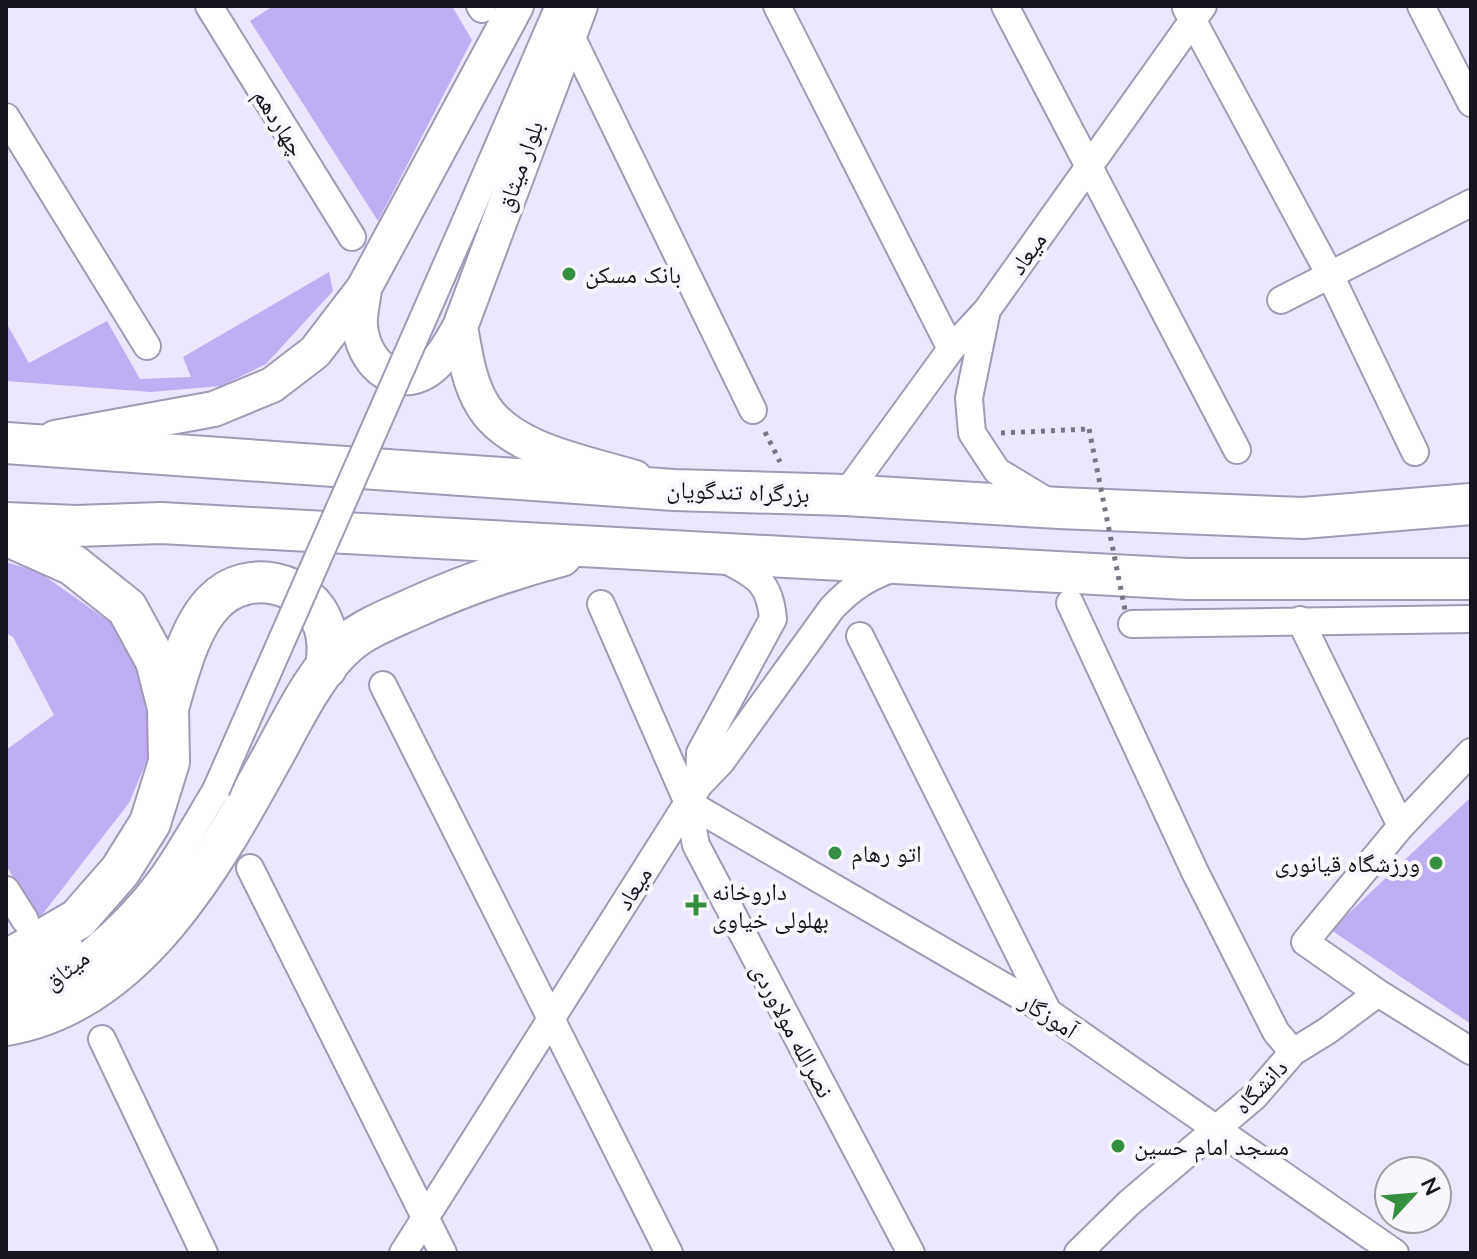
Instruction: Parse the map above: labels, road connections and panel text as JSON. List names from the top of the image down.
{
  "streets": {
    "highway": ["بزرگراه تندگویان"],
    "main road": ["بلوار میثاق"],
    "street": [
      "چهاردهم",
      "میعاد",
      "میثاق",
      "آموزگار",
      "نصرالله مولاوردی",
      "دانشگاه"
    ]
  },
  "crossings": [
    ["میعاد", "بزرگراه تندگویان"],
    ["میعاد", "آموزگار"],
    ["میعاد", "نصرالله مولاوردی"],
    ["آموزگار", "نصرالله مولاوردی"],
    ["آموزگار", "دانشگاه"]
  ],
  "places": {
    "other": [
      "بانک مسکن",
      "اتو رهام",
      "ورزشگاه قیانوری",
      "مسجد امام حسین"
    ],
    "health": ["داروخانه بهلولی خیاوی"]
  },
  "north": "top right"
}
